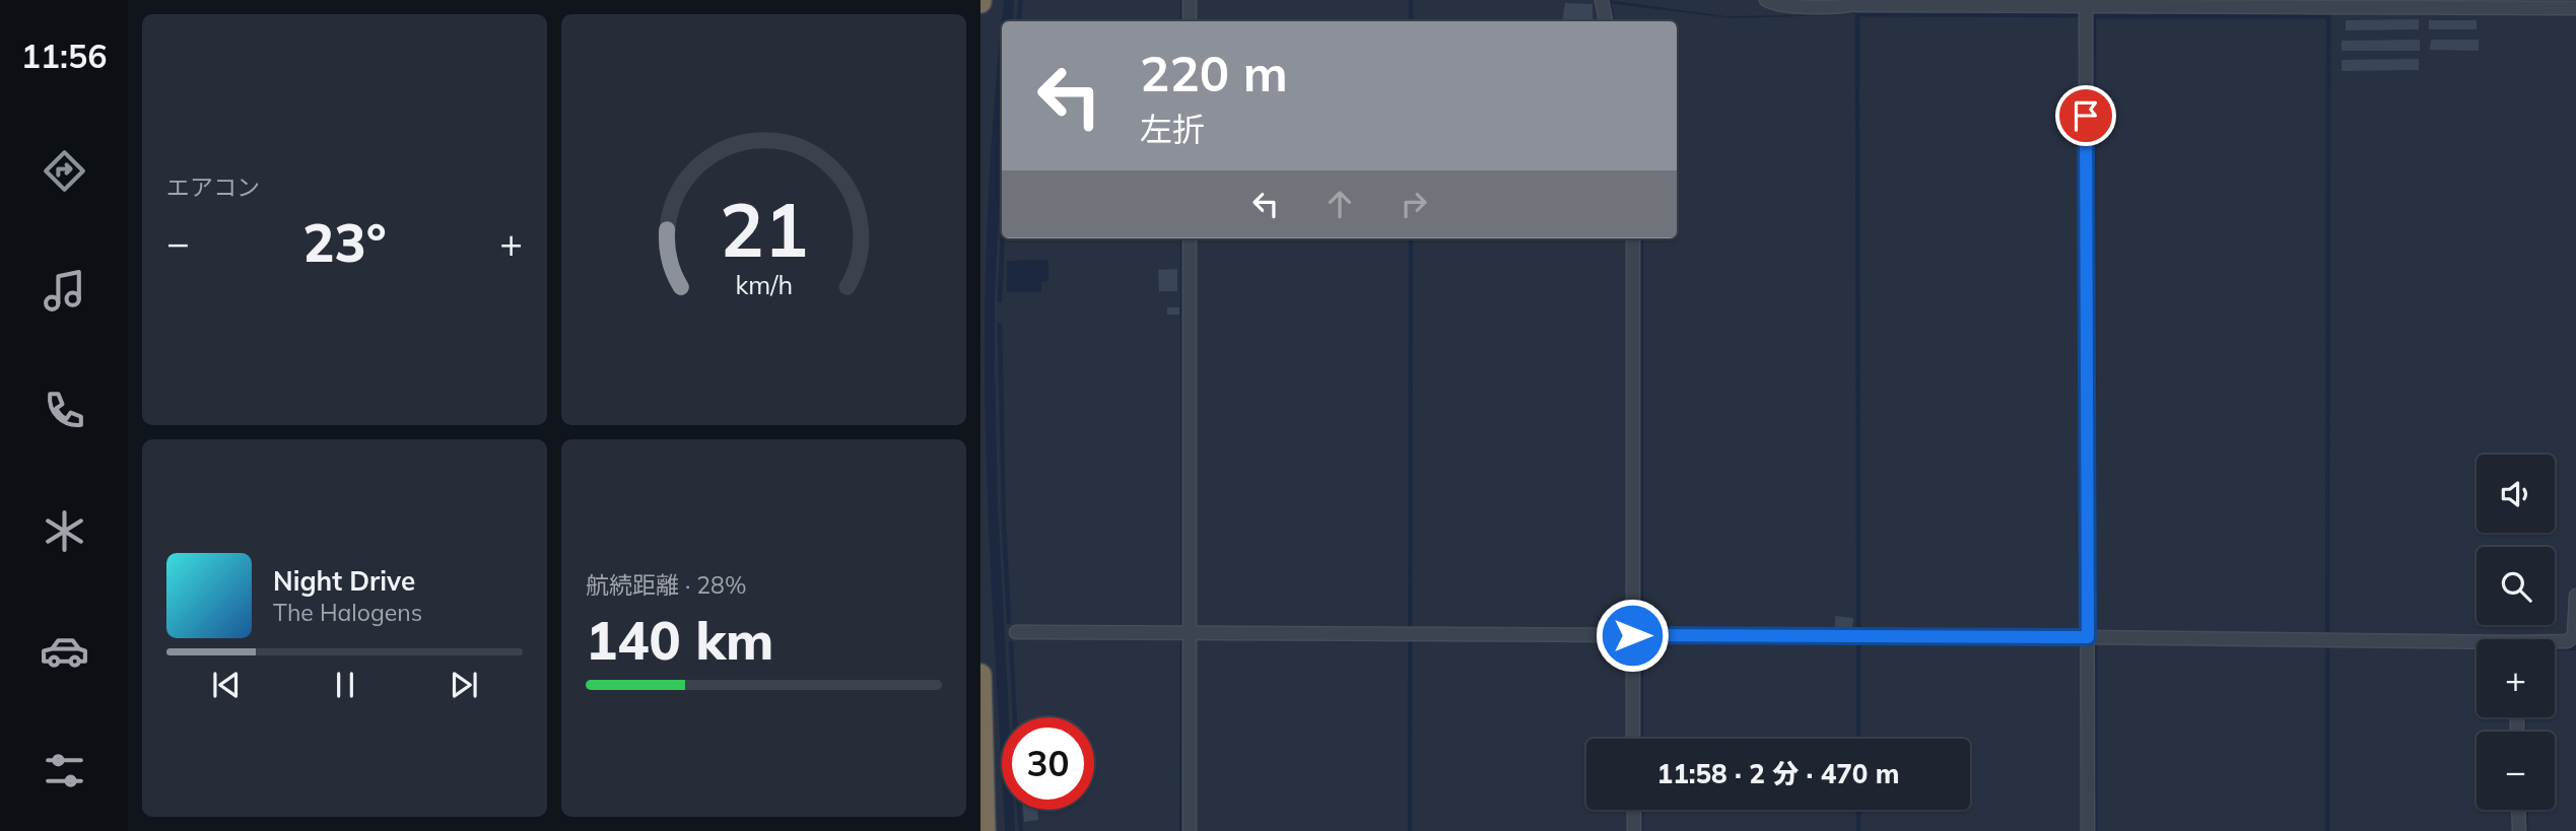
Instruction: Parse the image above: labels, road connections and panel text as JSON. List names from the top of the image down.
{
  "page": {
    "tabs": "11:56",
    "tile": [
      "エアコン",
      ["航続距離 · 28%", "140 km"]
    ],
    "turn": ["220 m", "左折"],
    "heat": ["−", "23°", "+"],
    "map_buttons": ["+", "−"],
    "song": ["Night Drive", "The Halogens"],
    "limit": "30",
    "trip": "11:58 · 2 分 · 470 m",
    "gauge": ["21", "km/h"]
  }
}
